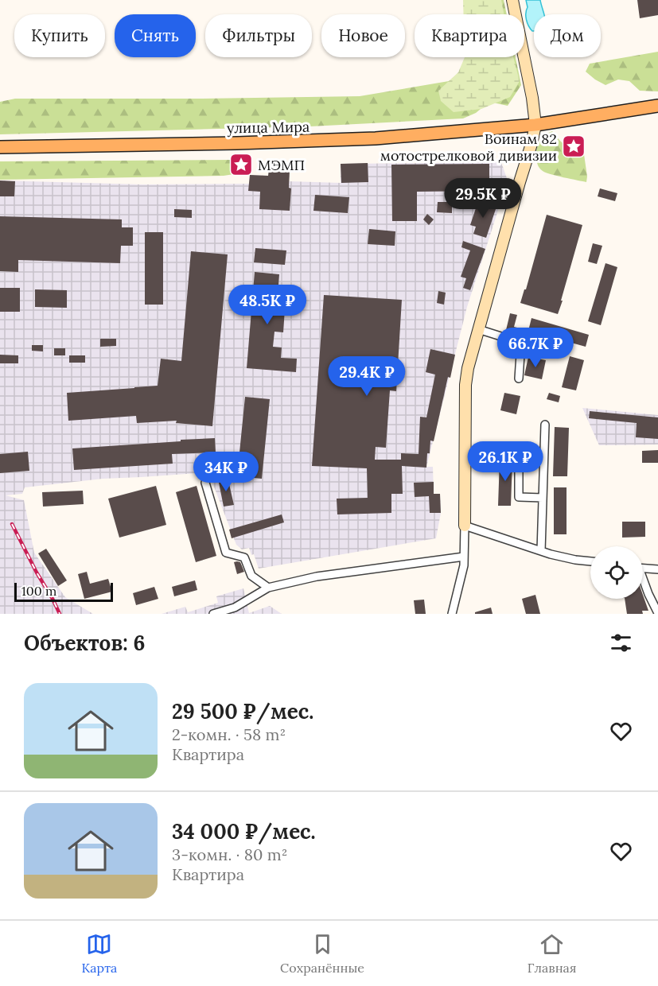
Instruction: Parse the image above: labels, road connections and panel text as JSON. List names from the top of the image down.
{
  "streets": {
    "main road": ["улица Мира"]
  },
  "places": {
    "place": ["Воинам 82 мотострелковой дивизии", "МЭМП"]
  },
  "scale_bar": "100 m",
  "page": {
    "chip": [
      "Купить",
      "Снять",
      "Фильтры",
      "Новое",
      "Квартира",
      "Дом"
    ],
    "price": [
      "29.5K ₽",
      "48.5K ₽",
      "66.7K ₽",
      "29.4K ₽",
      "26.1K ₽",
      "34K ₽"
    ],
    "scale": "100 m",
    "heading": "Объектов: 6",
    "list": [
      {
        "name": "29 500 ₽/мес.",
        "note": "2-комн. · 58 m² · Квартира"
      },
      {
        "name": "34 000 ₽/мес.",
        "note": "3-комн. · 80 m² · Квартира"
      }
    ],
    "tabs": ["Карта", "Сохранённые", "Главная"]
  }
}
